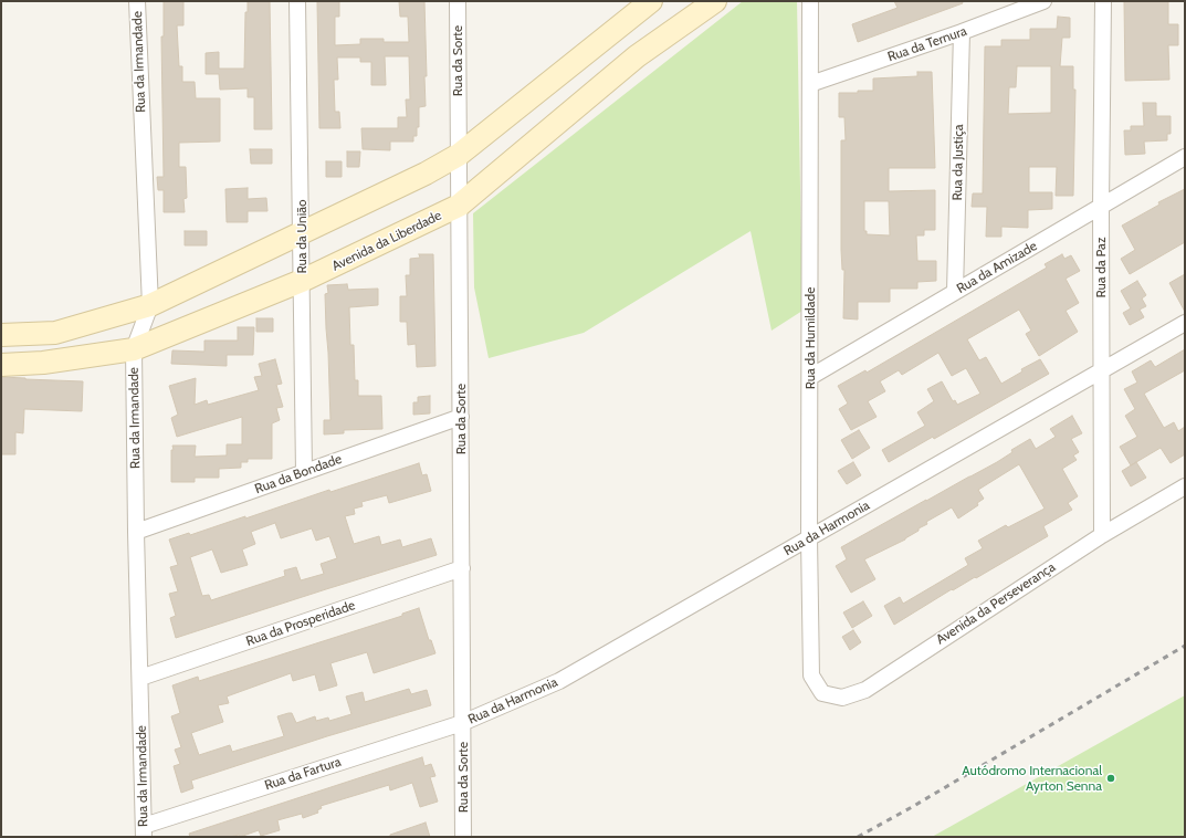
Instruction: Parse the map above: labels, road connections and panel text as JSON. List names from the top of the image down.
{
  "streets": {
    "street": [
      "Rua da Ternura",
      "Rua da Sorte",
      "Rua da Irmandade",
      "Rua da Justiça",
      "Rua da União",
      "Avenida da Liberdade",
      "Rua da Amizade",
      "Rua da Paz",
      "Rua da Humildade",
      "Rua da Bondade",
      "Rua da Harmonia",
      "Avenida da Perseverança",
      "Rua da Prosperidade",
      "Rua da Fartura"
    ]
  },
  "crossings": [
    ["Rua da Ternura", "Rua da Justiça"],
    ["Rua da Ternura", "Rua da Humildade"],
    ["Rua da Sorte", "Avenida da Liberdade"],
    ["Rua da Sorte", "Rua da Bondade"],
    ["Rua da Sorte", "Rua da Harmonia"],
    ["Rua da Sorte", "Rua da Prosperidade"],
    ["Rua da Sorte", "Rua da Fartura"],
    ["Rua da Irmandade", "Avenida da Liberdade"],
    ["Rua da Irmandade", "Rua da Bondade"],
    ["Rua da Irmandade", "Rua da Prosperidade"],
    ["Rua da Irmandade", "Rua da Fartura"],
    ["Rua da Justiça", "Rua da Amizade"],
    ["Rua da União", "Avenida da Liberdade"],
    ["Rua da União", "Rua da Bondade"],
    ["Rua da Amizade", "Rua da Paz"],
    ["Rua da Amizade", "Rua da Humildade"],
    ["Rua da Paz", "Rua da Harmonia"],
    ["Rua da Paz", "Avenida da Perseverança"],
    ["Rua da Humildade", "Rua da Harmonia"],
    ["Rua da Humildade", "Avenida da Perseverança"],
    ["Rua da Harmonia", "Rua da Fartura"]
  ],
  "places": ["Autódromo Internacional Ayrton Senna"]
}
